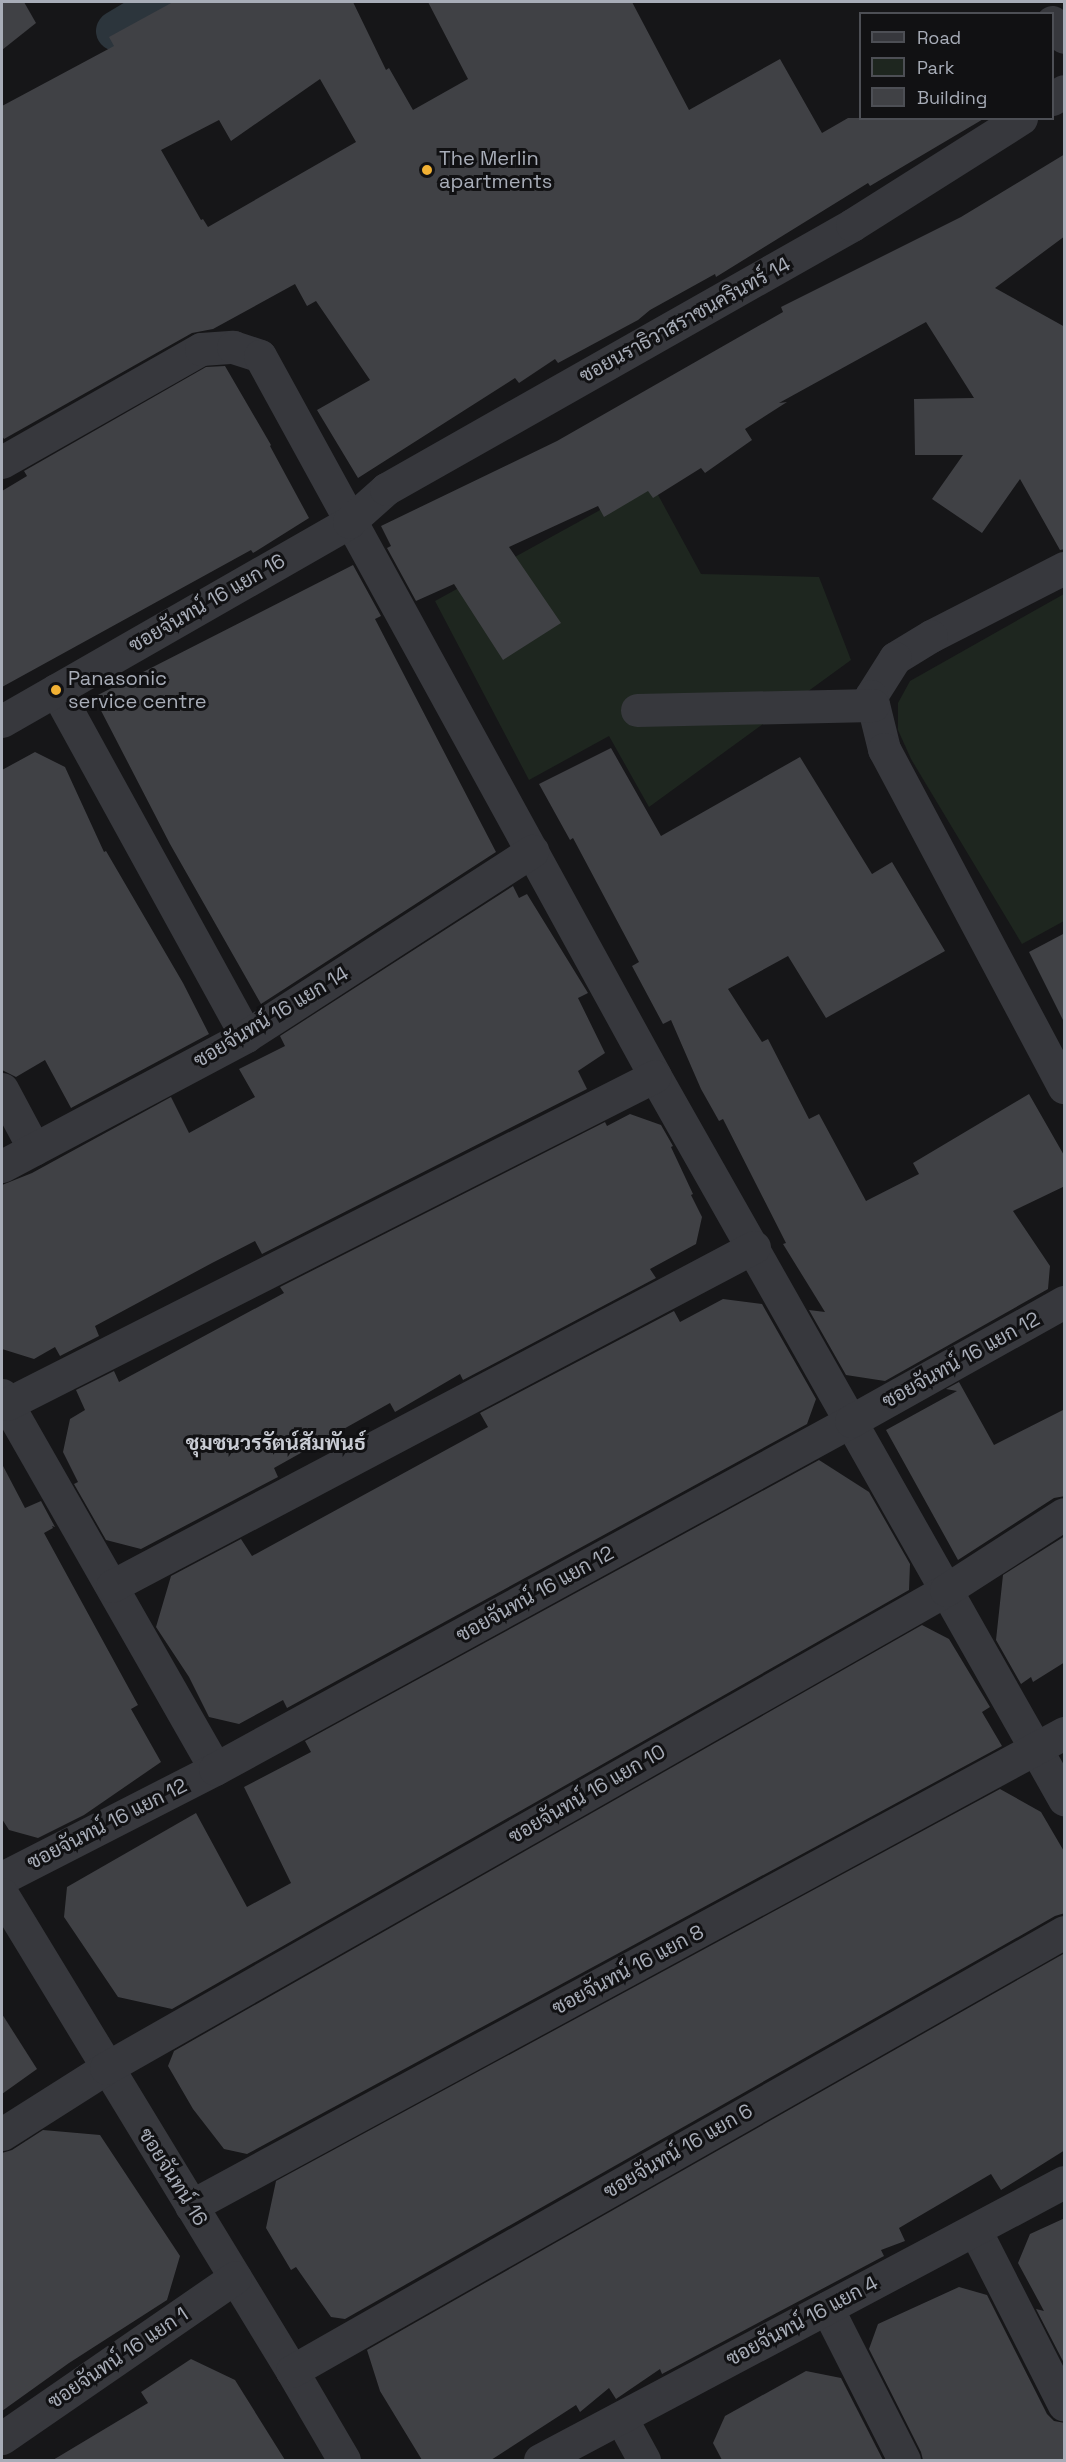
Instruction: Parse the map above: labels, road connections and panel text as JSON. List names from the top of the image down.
{
  "streets": {
    "street": [
      "ซอยนราธิวาสราชนครินทร์ 14",
      "ซอยจันทน์ 16 แยก 16",
      "ซอยจันทน์ 16 แยก 14",
      "ซอยจันทน์ 16 แยก 12",
      "ซอยจันทน์ 16 แยก 10",
      "ซอยจันทน์ 16 แยก 8",
      "ซอยจันทน์ 16 แยก 6",
      "ซอยจันทน์ 16",
      "ซอยจันทน์ 16 แยก 4",
      "ซอยจันทน์ 16 แยก 1"
    ]
  },
  "crossings": [
    ["ซอยนราธิวาสราชนครินทร์ 14", "ซอยจันทน์ 16 แยก 16"],
    ["ซอยจันทน์ 16 แยก 10", "ซอยจันทน์ 16"],
    ["ซอยจันทน์ 16 แยก 8", "ซอยจันทน์ 16"],
    ["ซอยจันทน์ 16 แยก 6", "ซอยจันทน์ 16"],
    ["ซอยจันทน์ 16", "ซอยจันทน์ 16 แยก 1"]
  ],
  "districts": ["ชุมชนวรรัตน์สัมพันธ์"],
  "places": ["The Merlin apartments", "Panasonic service centre"],
  "legend": ["Road", "Park", "Building"]
}
